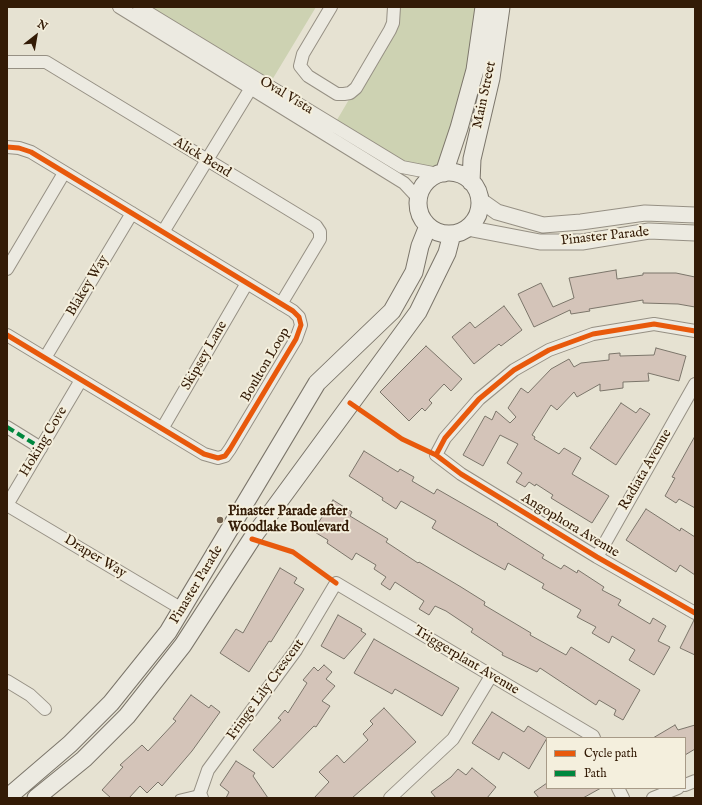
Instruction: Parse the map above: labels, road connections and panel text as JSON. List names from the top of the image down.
{
  "streets": {
    "main road": ["Main Street", "Pinaster Parade"],
    "street": [
      "Oval Vista",
      "Alick Bend",
      "Blakey Way",
      "Skipsey Lane",
      "Boulton Loop",
      "Hoking Cove",
      "Radiata Avenue",
      "Angophora Avenue",
      "Draper Way",
      "Triggerplant Avenue",
      "Fringe Lily Crescent"
    ]
  },
  "crossings": [
    ["Main Street", "Oval Vista"],
    ["Main Street", "Pinaster Parade"],
    ["Oval Vista", "Pinaster Parade"],
    ["Alick Bend", "Boulton Loop"],
    ["Pinaster Parade", "Draper Way"],
    ["Blakey Way", "Boulton Loop"],
    ["Skipsey Lane", "Boulton Loop"],
    ["Boulton Loop", "Hoking Cove"],
    ["Hoking Cove", "Draper Way"],
    ["Radiata Avenue", "Angophora Avenue"],
    ["Triggerplant Avenue", "Fringe Lily Crescent"]
  ],
  "places": ["Pinaster Parade after Woodlake Boulevard"],
  "legend": ["Cycle path", "Path"],
  "north": "top right"
}
